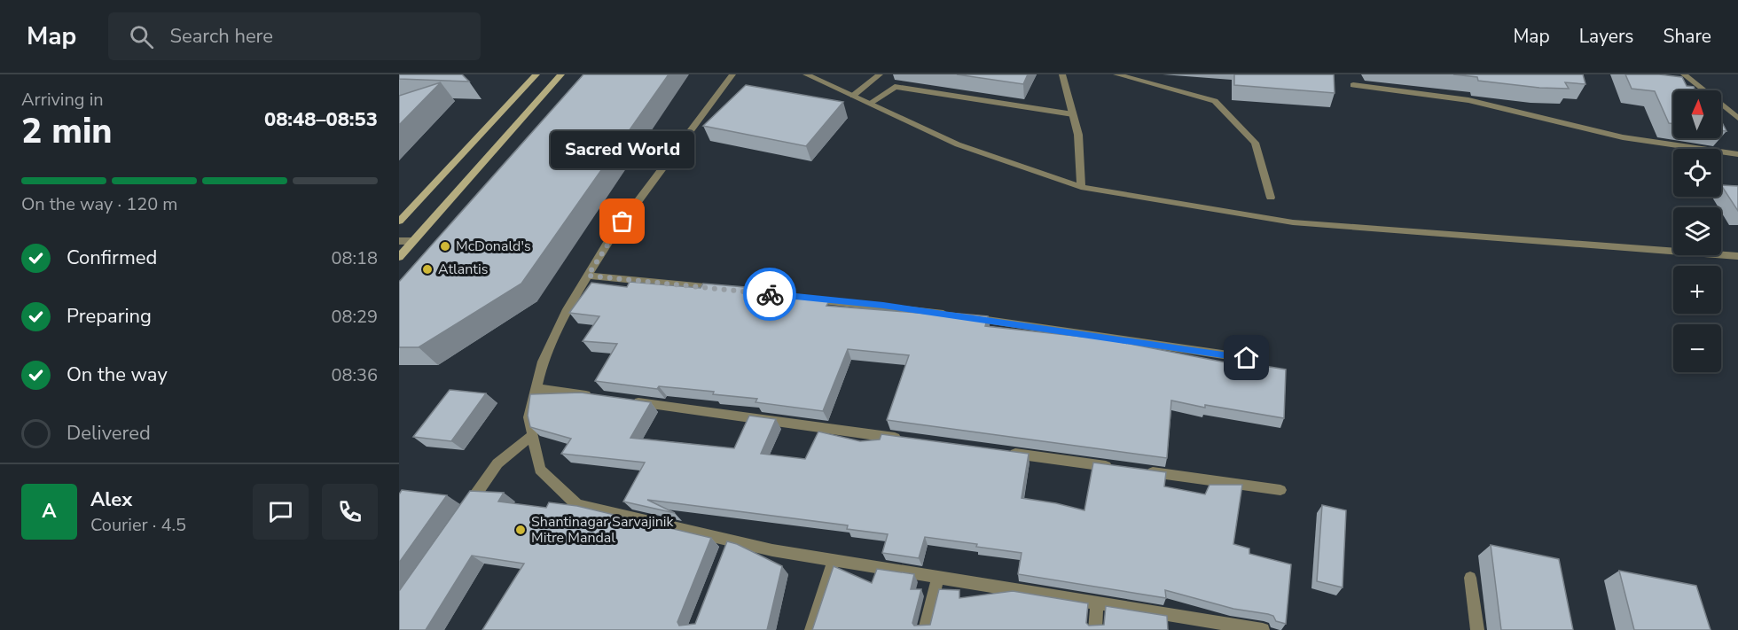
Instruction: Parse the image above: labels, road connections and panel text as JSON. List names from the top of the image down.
{
  "places": [
    "Sacred World",
    "McDonald's",
    "Atlantis",
    "Shantinagar Sarvajinik Mitre Mandal"
  ],
  "north": "top",
  "page": {
    "header": "Map",
    "search": "Search here",
    "nav": ["Map", "Layers", "Share"],
    "heading": ["2 min", "Arriving in", "08:48–08:53"],
    "panel": ["Alex", "Courier · 4.5"],
    "map_buttons": ["+", "−"],
    "bubble": "Sacred World",
    "bar": "On the way · 120 m",
    "list": [
      ["Confirmed", "08:18"],
      ["Preparing", "08:29"],
      ["On the way", "08:36"],
      "Delivered"
    ],
    "round": "A"
  }
}
